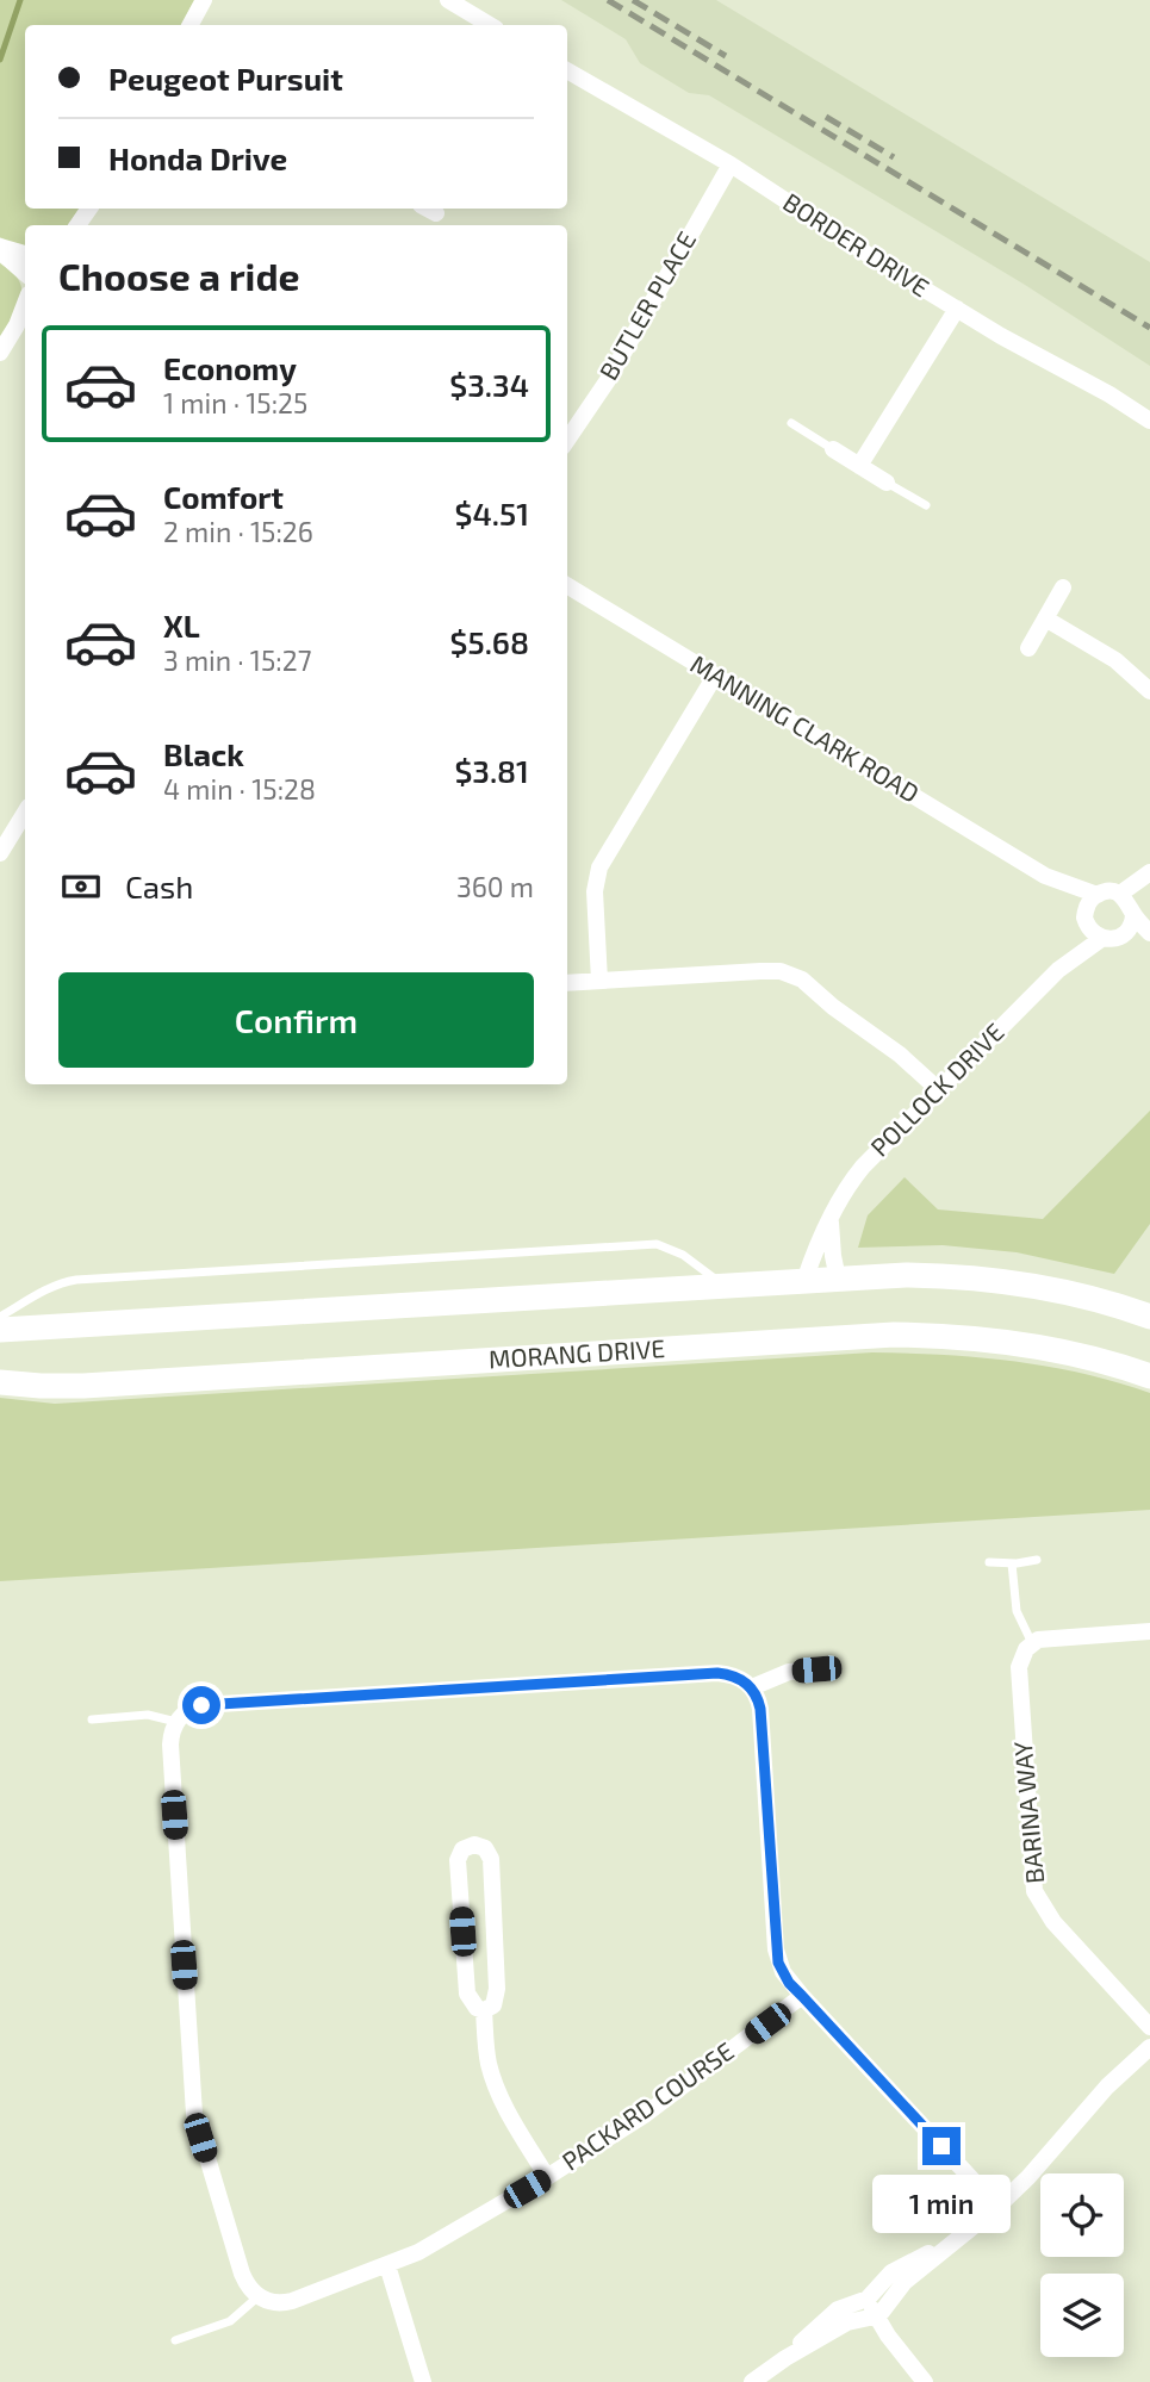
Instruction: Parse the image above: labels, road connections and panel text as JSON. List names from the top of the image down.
{
  "streets": {
    "main road": ["MORANG DRIVE"],
    "street": [
      "BORDER DRIVE",
      "BUTLER PLACE",
      "MANNING CLARK ROAD",
      "POLLOCK DRIVE",
      "BARINA WAY",
      "PACKARD COURSE"
    ]
  },
  "crossings": [
    ["BORDER DRIVE", "BUTLER PLACE"],
    ["MANNING CLARK ROAD", "POLLOCK DRIVE"]
  ],
  "page": {
    "banner": ["Peugeot Pursuit", "Honda Drive"],
    "heading": "Choose a ride",
    "list": [
      {
        "name": "Economy",
        "note": "1 min · 15:25",
        "value": "$3.34"
      },
      {
        "name": "Comfort",
        "note": "2 min · 15:26",
        "value": "$4.51"
      },
      {
        "name": "XL",
        "note": "3 min · 15:27",
        "value": "$5.68"
      },
      {
        "name": "Black",
        "note": "4 min · 15:28",
        "value": "$3.81"
      }
    ],
    "pay": ["Cash", "360 m"],
    "buttons": "Confirm",
    "bubble": "1 min"
  }
}
